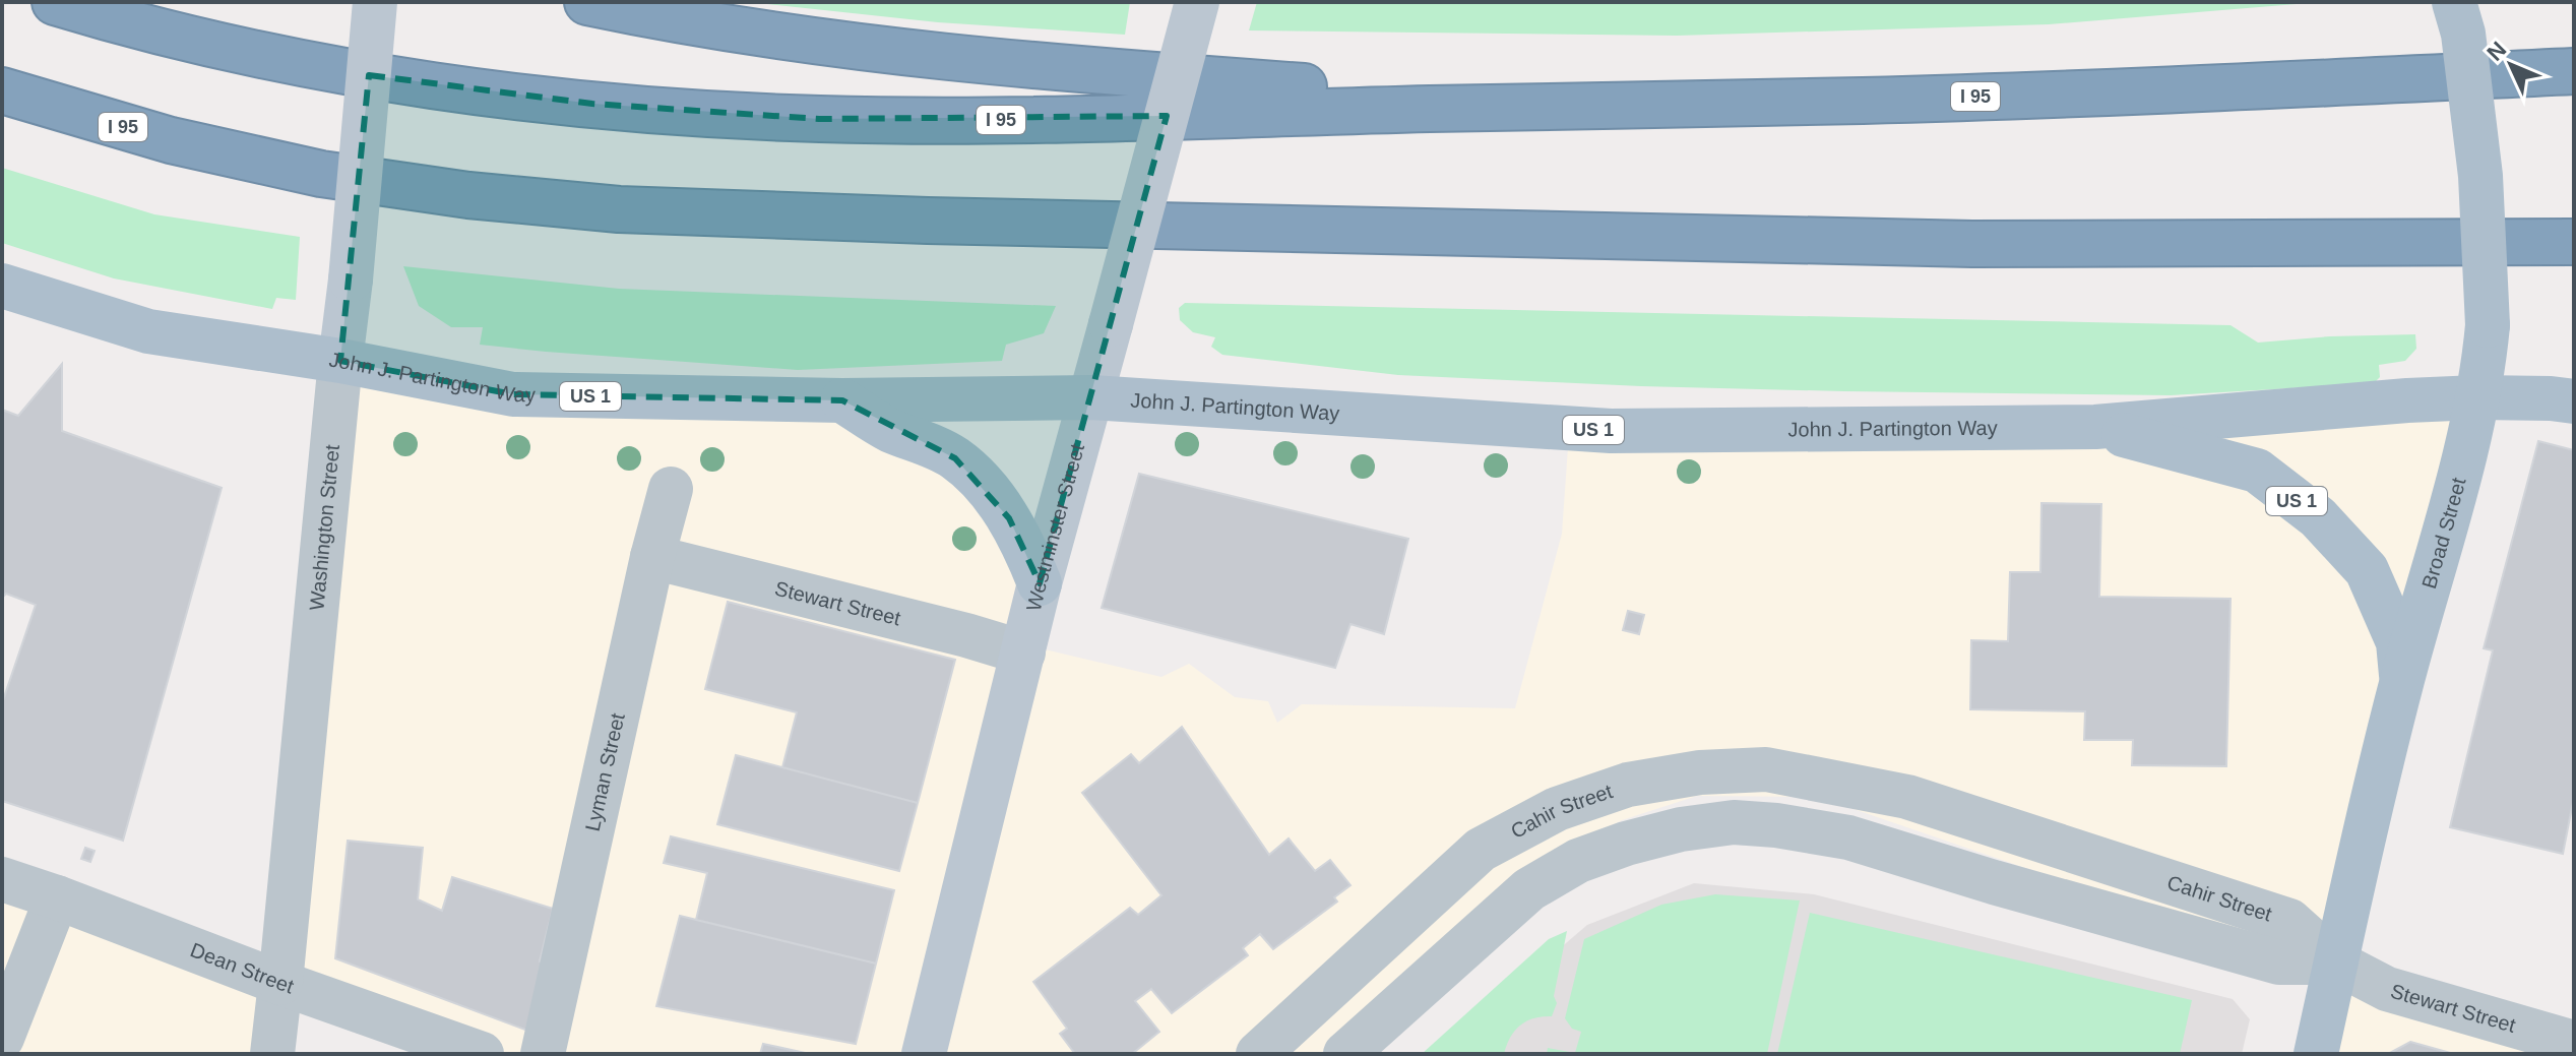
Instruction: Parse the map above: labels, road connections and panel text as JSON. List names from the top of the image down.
{
  "streets": {
    "highway": ["I 95"],
    "main road": [
      "John J. Partington Way",
      "US 1",
      "Westminster Street",
      "Washington Street",
      "Broad Street"
    ],
    "street": [
      "Stewart Street",
      "Lyman Street",
      "Cahir Street",
      "Dean Street"
    ]
  },
  "crossings": [
    ["John J. Partington Way", "US 1"],
    ["John J. Partington Way", "Westminster Street"],
    ["John J. Partington Way", "Washington Street"],
    ["John J. Partington Way", "Broad Street"],
    ["US 1", "Broad Street"],
    ["Westminster Street", "Stewart Street"],
    ["Washington Street", "Dean Street"],
    ["Broad Street", "Stewart Street"],
    ["Broad Street", "Cahir Street"],
    ["Stewart Street", "Lyman Street"],
    ["Stewart Street", "Cahir Street"]
  ],
  "north": "top left"
}
